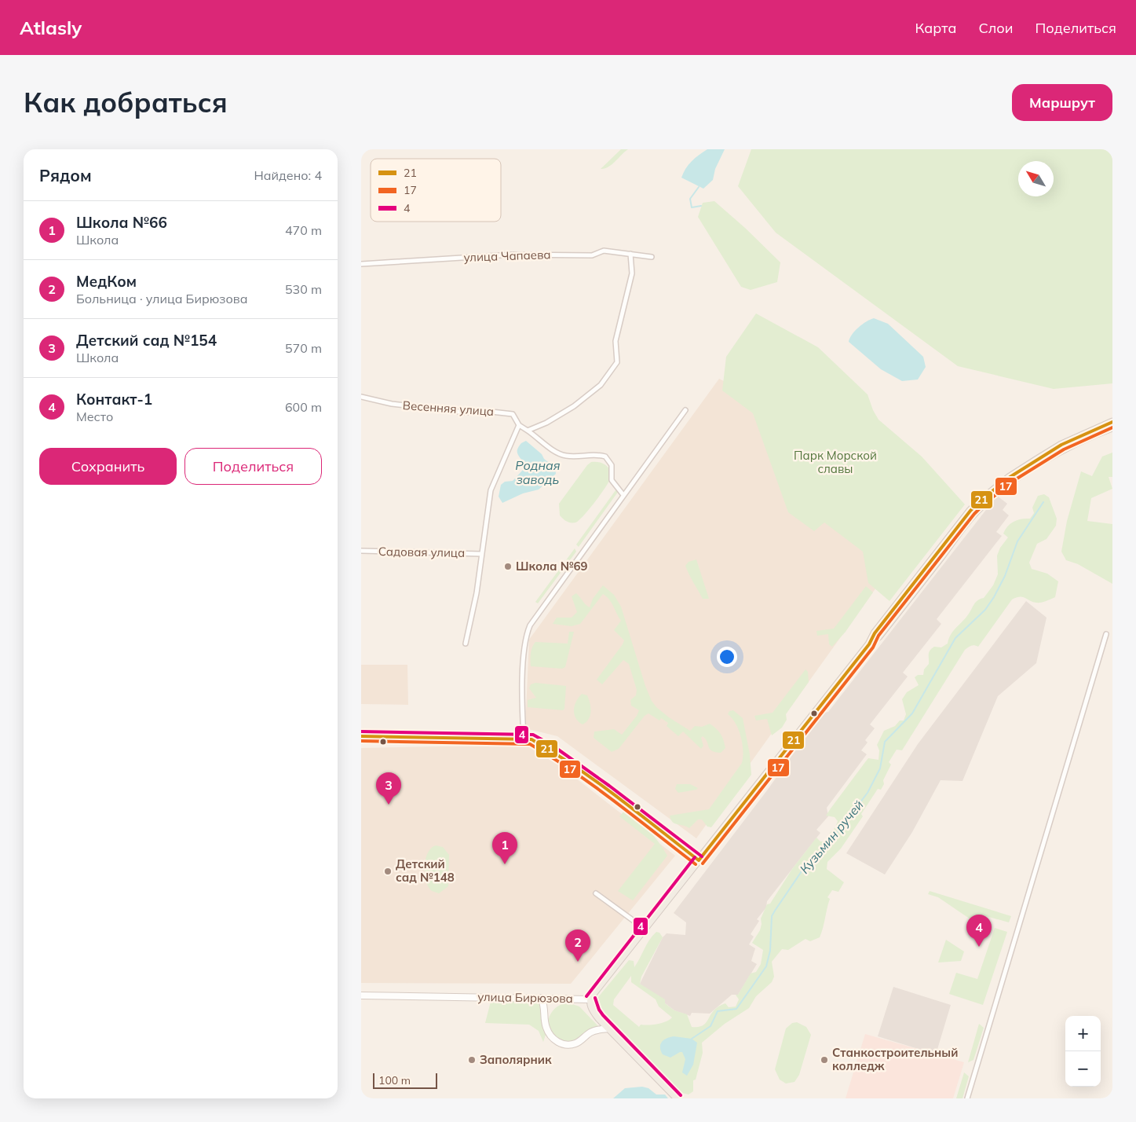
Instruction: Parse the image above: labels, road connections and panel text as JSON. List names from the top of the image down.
{
  "streets": {
    "main road": ["улица Бирюзова"],
    "street": ["улица Чапаева", "Весенняя улица", "Садовая улица"]
  },
  "water": ["Родная заводь", "Кузьмин ручей"],
  "parks": ["Парк Морской славы"],
  "places": [
    "Школа №69",
    "Детский сад №148",
    "Заполярник",
    "Станкостроительный колледж"
  ],
  "lines": ["transit line 21", "transit line 17", "transit line 4"],
  "legend": ["21", "17", "4"],
  "scale_bar": "100 m",
  "north": "top left",
  "page": {
    "header": "Atlasly",
    "nav": ["Карта", "Слои", "Поделиться"],
    "buttons": [
      "Маршрут",
      ["Сохранить", "Поделиться"]
    ],
    "title": "Как добраться",
    "heading": ["Рядом", "Найдено: 4"],
    "list": [
      {
        "mark": "1",
        "name": "Школа №66",
        "note": "Школа",
        "value": "470 m"
      },
      {
        "mark": "2",
        "name": "МедКом",
        "note": "Больница · улица Бирюзова",
        "value": "530 m"
      },
      {
        "mark": "3",
        "name": "Детский сад №154",
        "note": "Школа",
        "value": "570 m"
      },
      {
        "mark": "4",
        "name": "Контакт-1",
        "note": "Место",
        "value": "600 m"
      }
    ],
    "pins": [
      "3",
      "1",
      "4",
      "2"
    ],
    "map_buttons": ["+", "−"],
    "scale": "100 m"
  }
}
